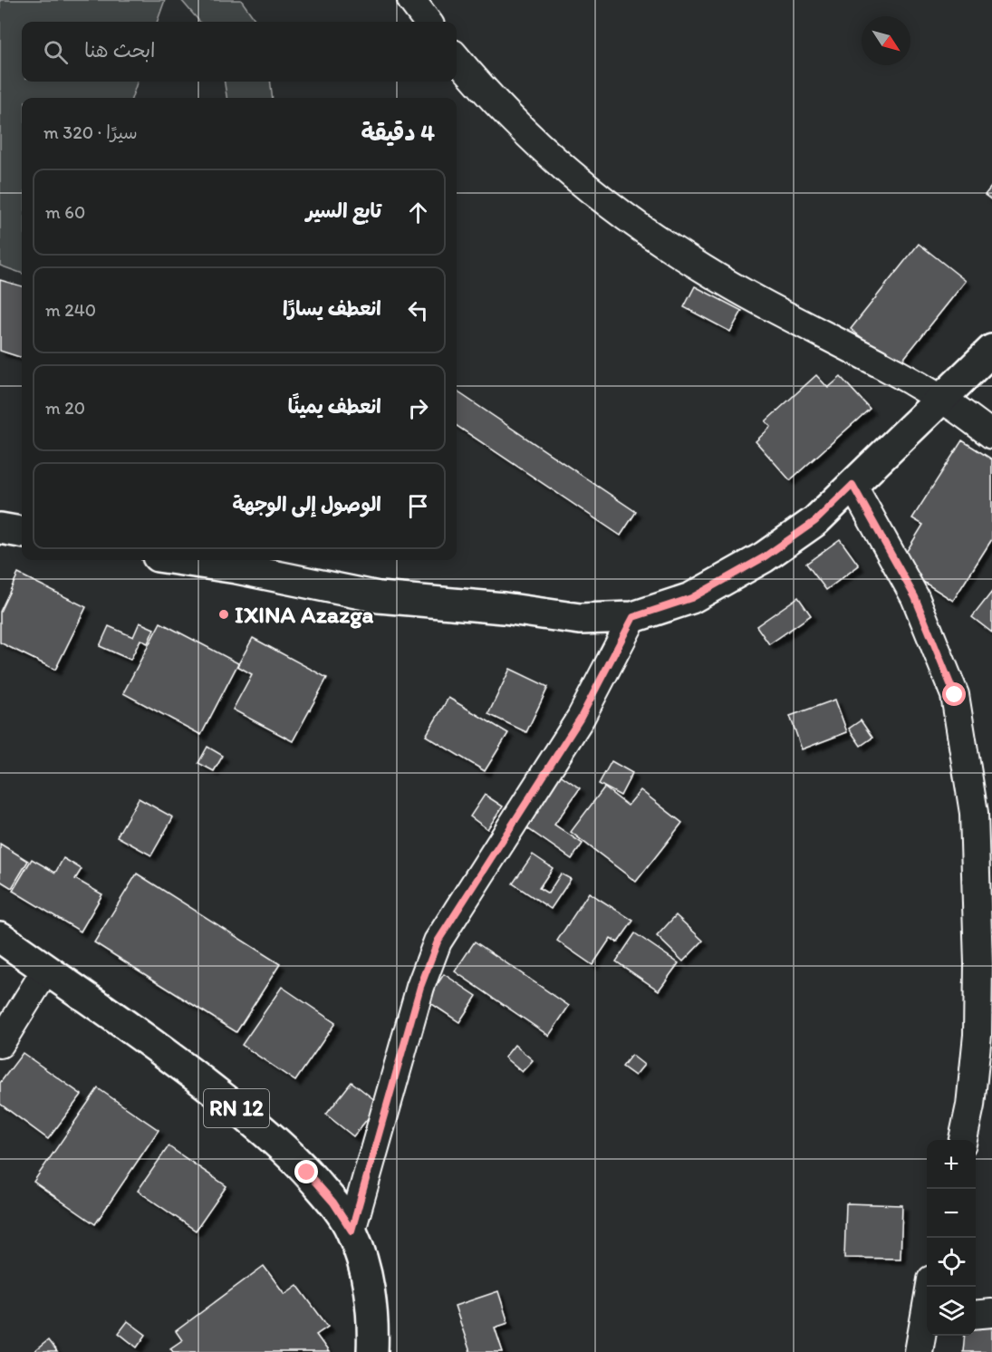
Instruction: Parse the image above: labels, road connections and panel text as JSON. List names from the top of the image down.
{
  "streets": {
    "main road": ["RN 12"]
  },
  "places": ["IXINA Azazga"],
  "north": "bottom right",
  "page": {
    "search": "ابحث هنا",
    "heading": ["4 دقيقة", "سيرًا · 320 m"],
    "list": [
      ["تابع السير", "60 m"],
      ["انعطف يسارًا", "240 m"],
      ["انعطف يمينًا", "20 m"],
      "الوصول إلى الوجهة"
    ],
    "map_buttons": ["+", "−"]
  }
}
